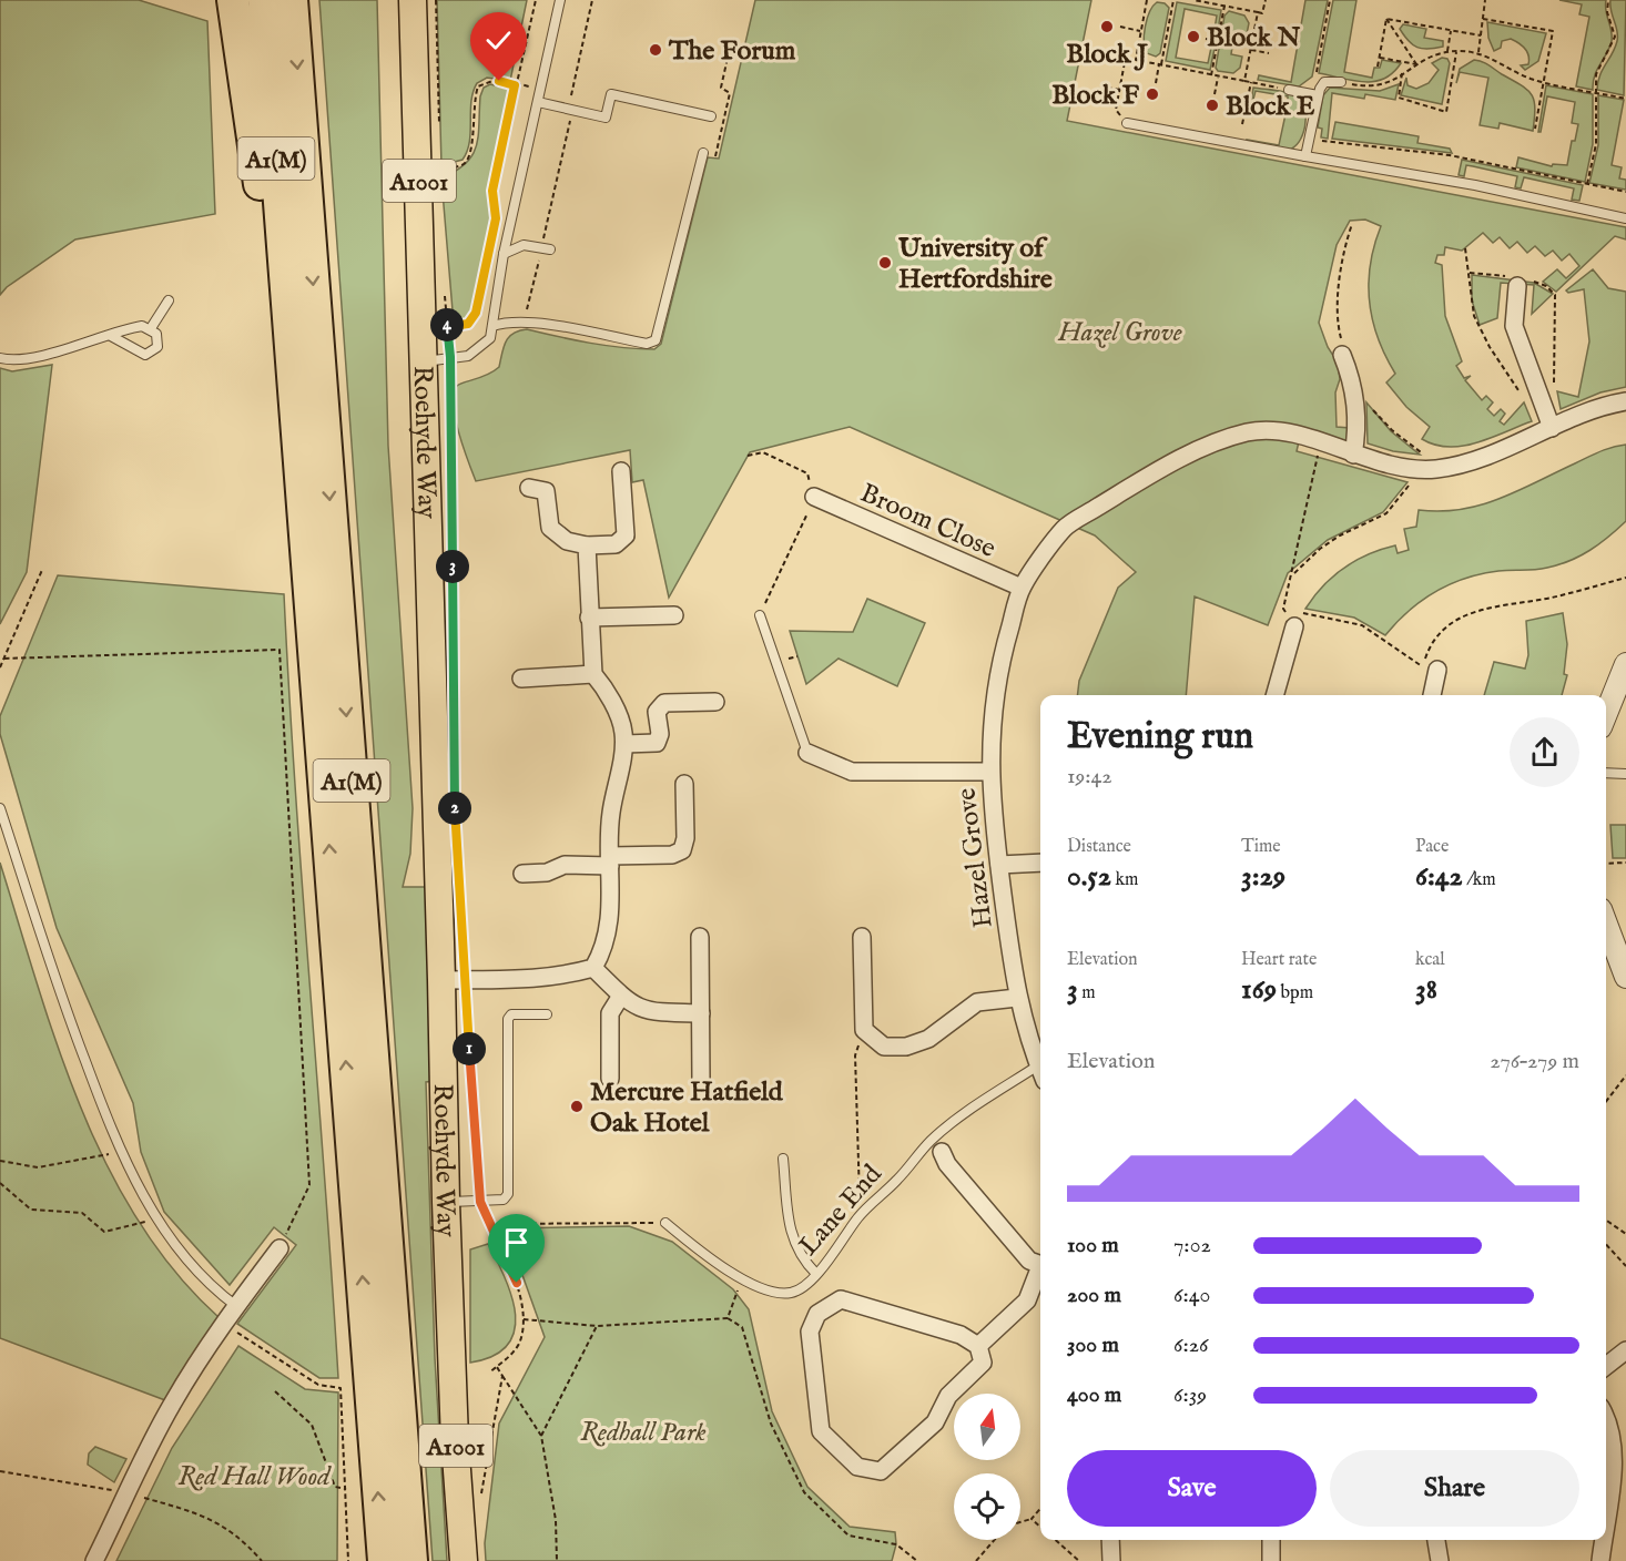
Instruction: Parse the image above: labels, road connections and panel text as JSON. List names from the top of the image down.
{
  "streets": {
    "highway": ["A1(M)"],
    "main road": ["A1001", "Roehyde Way"],
    "street": ["Broom Close", "Hazel Grove"],
    "lane": ["Lane End"]
  },
  "crossings": [
    ["Broom Close", "Hazel Grove"],
    ["Hazel Grove", "Lane End"]
  ],
  "parks": ["Hazel Grove", "Redhall Park", "Red Hall Wood"],
  "places": [
    "Block J",
    "Block N",
    "The Forum",
    "Block F",
    "Block E",
    "University of Hertfordshire",
    "Mercure Hatfield Oak Hotel"
  ],
  "north": "top",
  "page": {
    "pins": [
      "4",
      "3",
      "2",
      "1"
    ],
    "heading": ["Evening run", "19:42"],
    "stats": [
      ["Distance", "0.52 km"],
      ["Time", "3:29"],
      ["Pace", "6:42 /km"],
      ["Elevation", "3 m"],
      ["Heart rate", "169 bpm"],
      ["kcal", "38"]
    ],
    "chart": ["Elevation", "276–279 m"],
    "list": [
      {
        "name": "100 m",
        "note": "7:02"
      },
      {
        "name": "200 m",
        "note": "6:40"
      },
      {
        "name": "300 m",
        "note": "6:26"
      },
      {
        "name": "400 m",
        "note": "6:39"
      }
    ],
    "buttons": ["Save", "Share"]
  }
}
